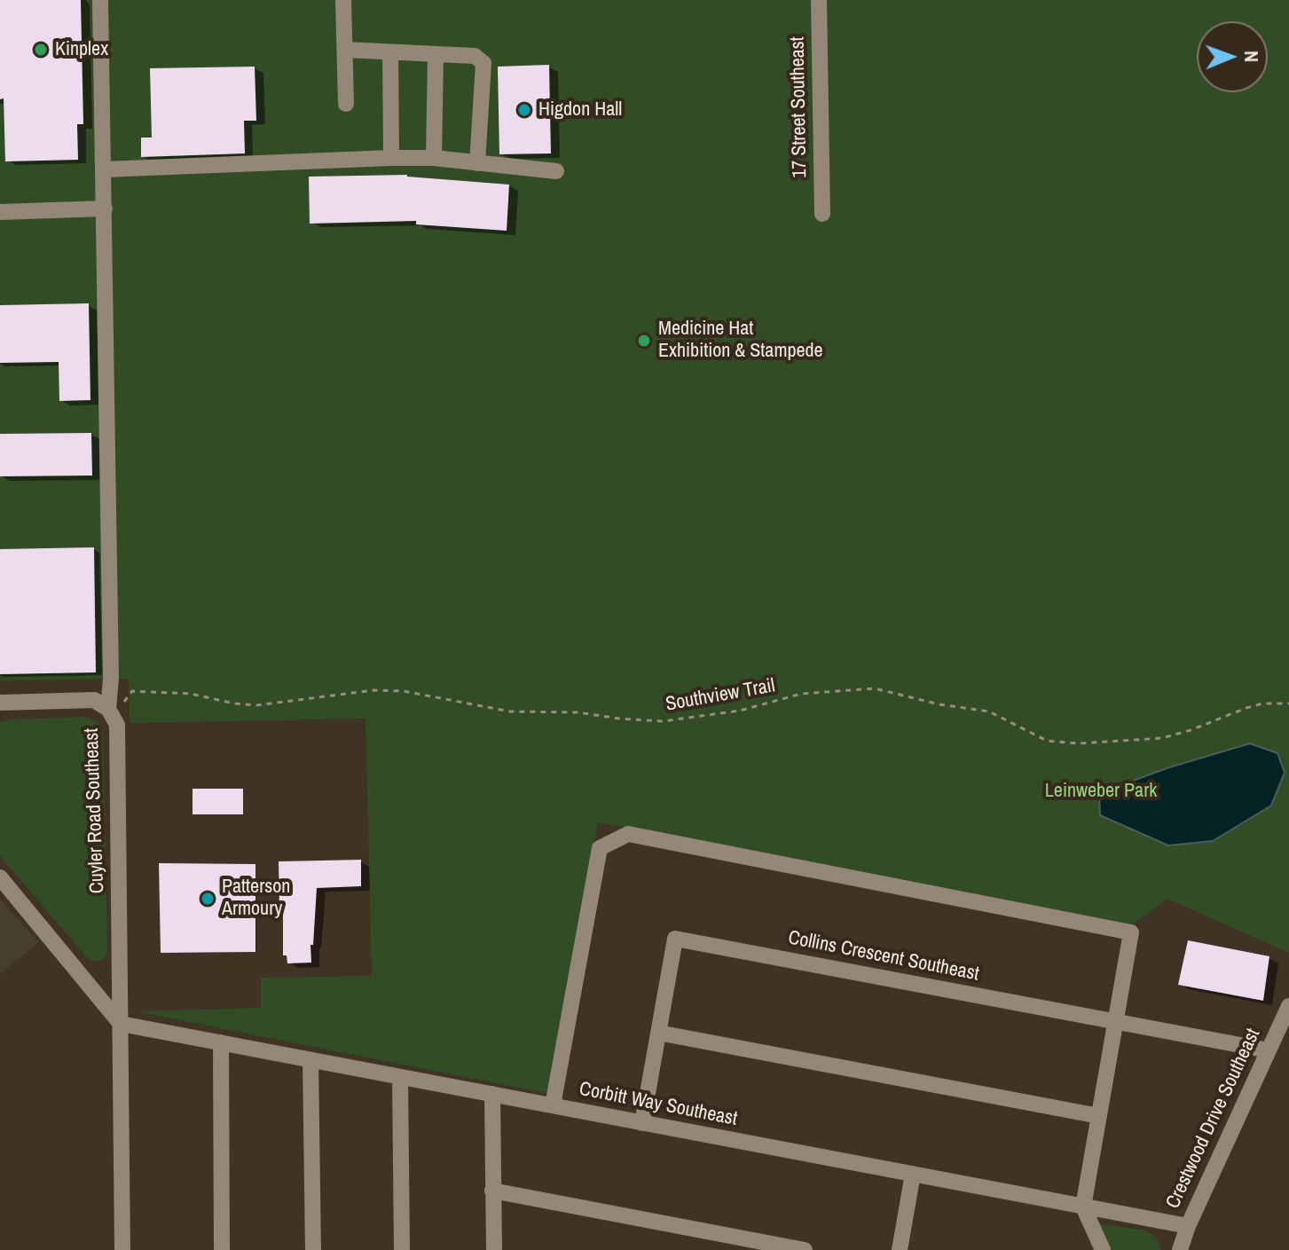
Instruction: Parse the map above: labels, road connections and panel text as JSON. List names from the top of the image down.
{
  "streets": {
    "street": [
      "17 Street Southeast",
      "Cuyler Road Southeast",
      "Collins Crescent Southeast",
      "Corbitt Way Southeast",
      "Crestwood Drive Southeast"
    ],
    "path": ["Southview Trail"]
  },
  "crossings": [
    ["Southview Trail", "Cuyler Road Southeast"],
    ["Cuyler Road Southeast", "Corbitt Way Southeast"],
    ["Collins Crescent Southeast", "Corbitt Way Southeast"],
    ["Collins Crescent Southeast", "Crestwood Drive Southeast"],
    ["Corbitt Way Southeast", "Crestwood Drive Southeast"]
  ],
  "parks": ["Leinweber Park"],
  "places": [
    "Kinplex",
    "Higdon Hall",
    "Medicine Hat Exhibition & Stampede",
    "Patterson Armoury"
  ],
  "north": "right"
}
